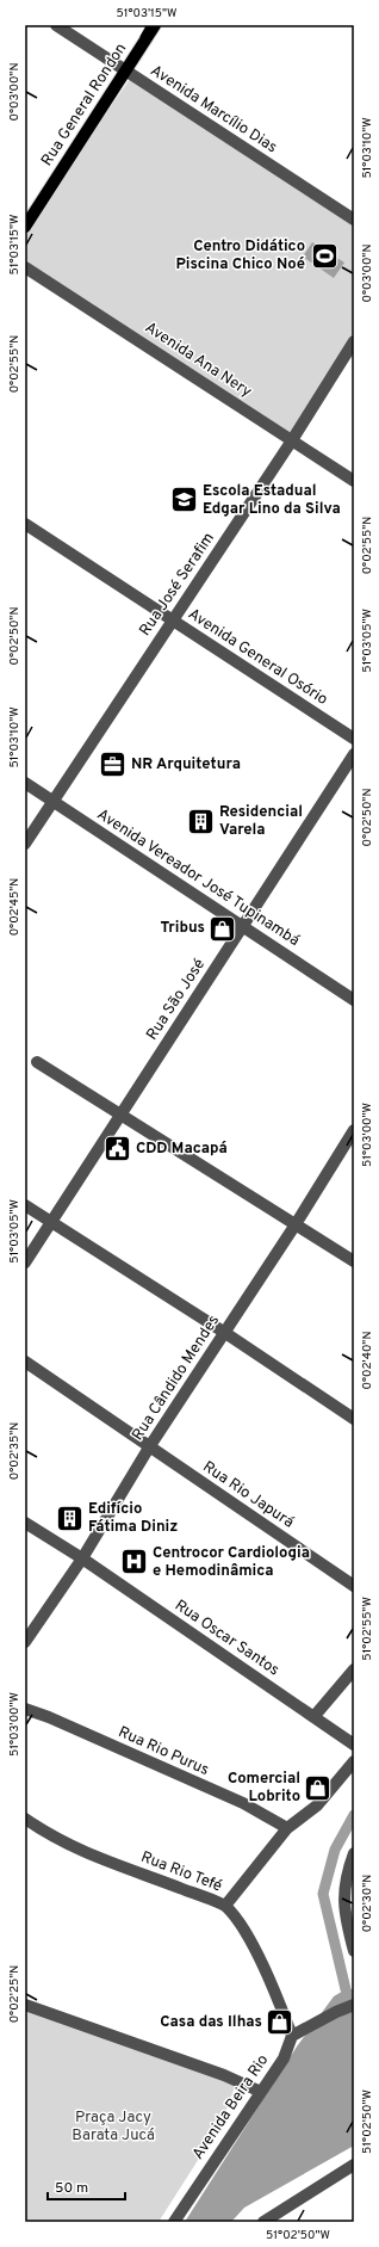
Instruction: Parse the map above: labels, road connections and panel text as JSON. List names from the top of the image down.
{
  "streets": {
    "main road": ["Rua General Rondon"],
    "street": [
      "Avenida Marcílio Dias",
      "Avenida Ana Nery",
      "Rua José Serafim",
      "Avenida General Osório",
      "Avenida Vereador José Tupinambá",
      "Rua São José",
      "Rua Cândido Mendes",
      "Rua Rio Japurá",
      "Rua Oscar Santos",
      "Rua Rio Purus",
      "Rua Rio Tefé",
      "Avenida Beira Rio"
    ]
  },
  "crossings": [
    ["Rua General Rondon", "Avenida Marcílio Dias"],
    ["Avenida Ana Nery", "Rua José Serafim"],
    ["Rua José Serafim", "Avenida General Osório"],
    ["Rua José Serafim", "Avenida Vereador José Tupinambá"],
    ["Avenida Vereador José Tupinambá", "Rua São José"],
    ["Rua Cândido Mendes", "Rua Rio Japurá"],
    ["Rua Cândido Mendes", "Rua Oscar Santos"],
    ["Rua Rio Tefé", "Avenida Beira Rio"]
  ],
  "parks": ["Praça Jacy Barata Jucá"],
  "places": {
    "sports": ["Centro Didático Piscina Chico Noé"],
    "school or university": ["Escola Estadual Edgar Lino da Silva"],
    "office": ["NR Arquitetura"],
    "building": ["Residencial Varela", "Edifício Fátima Diniz"],
    "shop": ["Tribus", "Comercial Lobrito", "Casa das Ilhas"],
    "public building": ["CDD Macapá"],
    "hospital": ["Centrocor Cardiologia e Hemodinâmica"]
  },
  "scale_bar": "50 m",
  "coordinates": [
    "51°03'15\"W",
    "0°03'00\"N",
    "51°03'10\"W",
    "0°02'55\"N",
    "0°02'50\"N",
    "51°03'05\"W",
    "0°02'45\"N",
    "51°03'00\"W",
    "0°02'40\"N",
    "0°02'35\"N",
    "51°02'55\"W",
    "0°02'30\"N",
    "0°02'25\"N",
    "51°02'50\"W"
  ]
}
